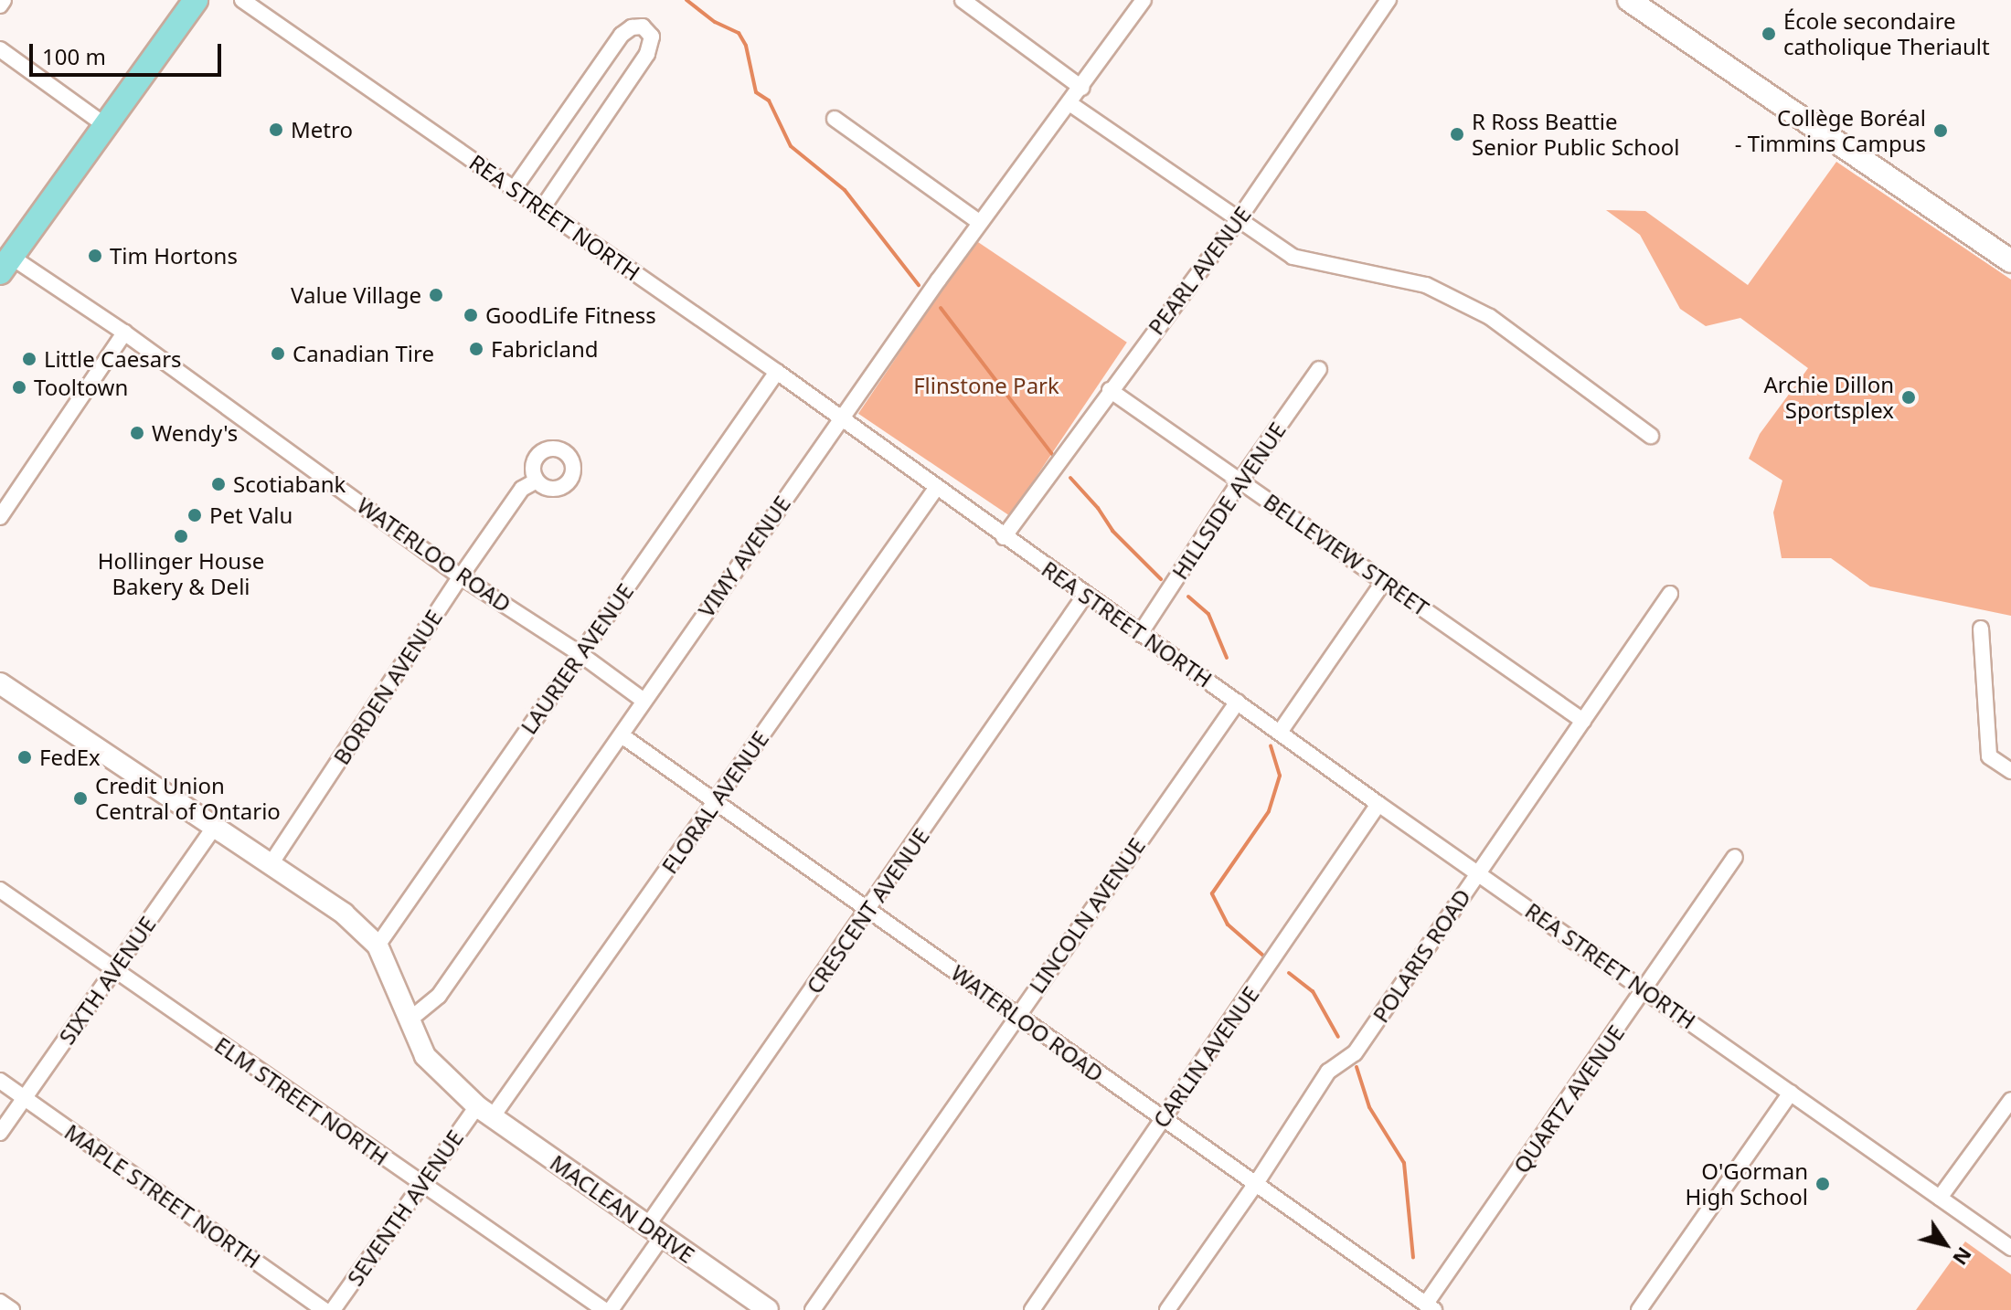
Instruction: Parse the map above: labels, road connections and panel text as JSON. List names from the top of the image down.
{
  "streets": {
    "street": [
      "REA STREET NORTH",
      "PEARL AVENUE",
      "HILLSIDE AVENUE",
      "WATERLOO ROAD",
      "BELLEVIEW STREET",
      "VIMY AVENUE",
      "LAURIER AVENUE",
      "BORDEN AVENUE",
      "FLORAL AVENUE",
      "CRESCENT AVENUE",
      "LINCOLN AVENUE",
      "POLARIS ROAD",
      "SIXTH AVENUE",
      "CARLIN AVENUE",
      "QUARTZ AVENUE",
      "ELM STREET NORTH",
      "MAPLE STREET NORTH",
      "SEVENTH AVENUE",
      "MACLEAN DRIVE"
    ]
  },
  "crossings": [
    ["REA STREET NORTH", "PEARL AVENUE"],
    ["REA STREET NORTH", "HILLSIDE AVENUE"],
    ["REA STREET NORTH", "VIMY AVENUE"],
    ["REA STREET NORTH", "LAURIER AVENUE"],
    ["REA STREET NORTH", "FLORAL AVENUE"],
    ["REA STREET NORTH", "CRESCENT AVENUE"],
    ["REA STREET NORTH", "LINCOLN AVENUE"],
    ["REA STREET NORTH", "POLARIS ROAD"],
    ["REA STREET NORTH", "CARLIN AVENUE"],
    ["REA STREET NORTH", "QUARTZ AVENUE"],
    ["PEARL AVENUE", "BELLEVIEW STREET"],
    ["HILLSIDE AVENUE", "BELLEVIEW STREET"],
    ["WATERLOO ROAD", "VIMY AVENUE"],
    ["WATERLOO ROAD", "LAURIER AVENUE"],
    ["WATERLOO ROAD", "BORDEN AVENUE"],
    ["WATERLOO ROAD", "FLORAL AVENUE"],
    ["WATERLOO ROAD", "CRESCENT AVENUE"],
    ["WATERLOO ROAD", "LINCOLN AVENUE"],
    ["WATERLOO ROAD", "POLARIS ROAD"],
    ["WATERLOO ROAD", "CARLIN AVENUE"],
    ["WATERLOO ROAD", "QUARTZ AVENUE"],
    ["BELLEVIEW STREET", "POLARIS ROAD"],
    ["FLORAL AVENUE", "SEVENTH AVENUE"],
    ["FLORAL AVENUE", "MACLEAN DRIVE"],
    ["CRESCENT AVENUE", "MACLEAN DRIVE"],
    ["SIXTH AVENUE", "ELM STREET NORTH"],
    ["SIXTH AVENUE", "MAPLE STREET NORTH"],
    ["ELM STREET NORTH", "SEVENTH AVENUE"],
    ["SEVENTH AVENUE", "MACLEAN DRIVE"]
  ],
  "parks": ["Flinstone Park"],
  "places": [
    "École secondaire catholique Theriault",
    "Metro",
    "Collège Boréal - Timmins Campus",
    "R Ross Beattie Senior Public School",
    "Tim Hortons",
    "Value Village",
    "GoodLife Fitness",
    "Fabricland",
    "Canadian Tire",
    "Little Caesars",
    "Tooltown",
    "Archie Dillon Sportsplex",
    "Wendy's",
    "Scotiabank",
    "Pet Valu",
    "Hollinger House Bakery & Deli",
    "FedEx",
    "Credit Union Central of Ontario",
    "O'Gorman High School"
  ],
  "scale_bar": "100 m",
  "north": "bottom right"
}
